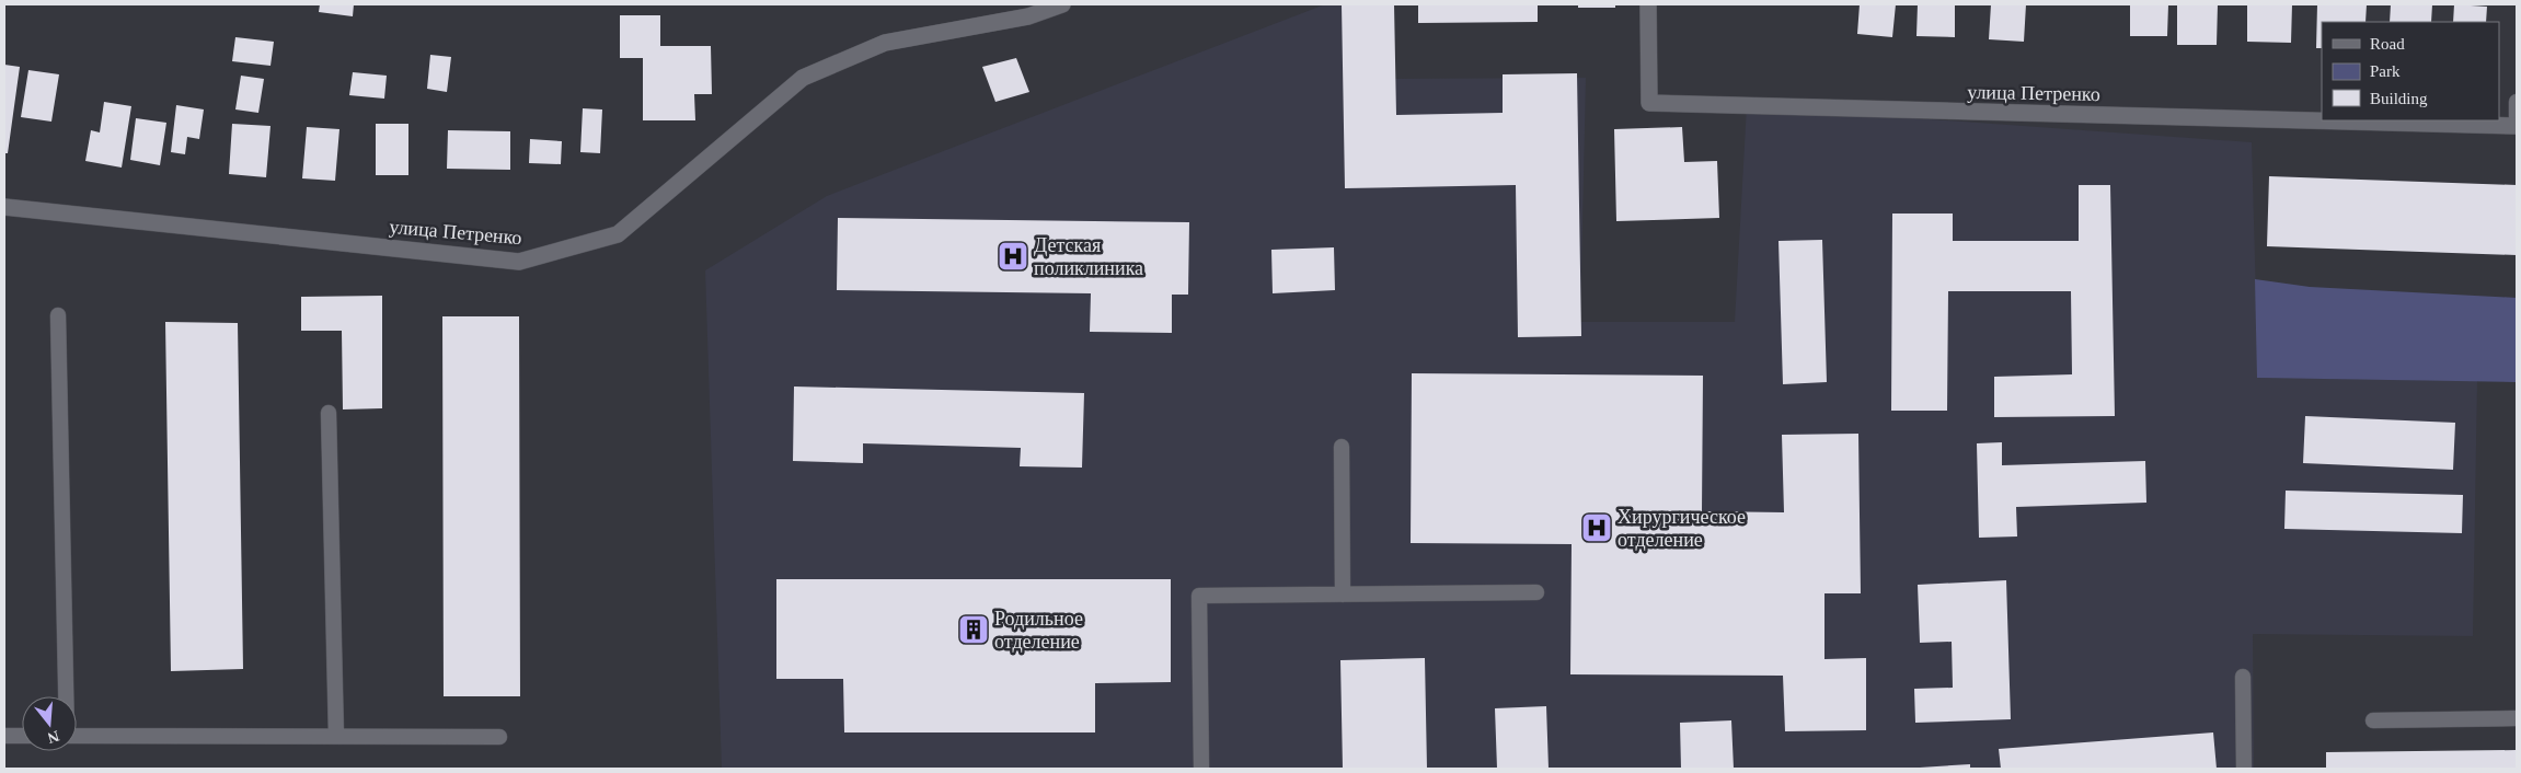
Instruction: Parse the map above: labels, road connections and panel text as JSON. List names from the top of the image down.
{
  "streets": {
    "street": ["улица Петренко"]
  },
  "places": {
    "hospital": ["Детская поликлиника", "Хирургическое отделение"],
    "building": ["Родильное отделение"]
  },
  "legend": ["Road", "Park", "Building"],
  "north": "bottom"
}
